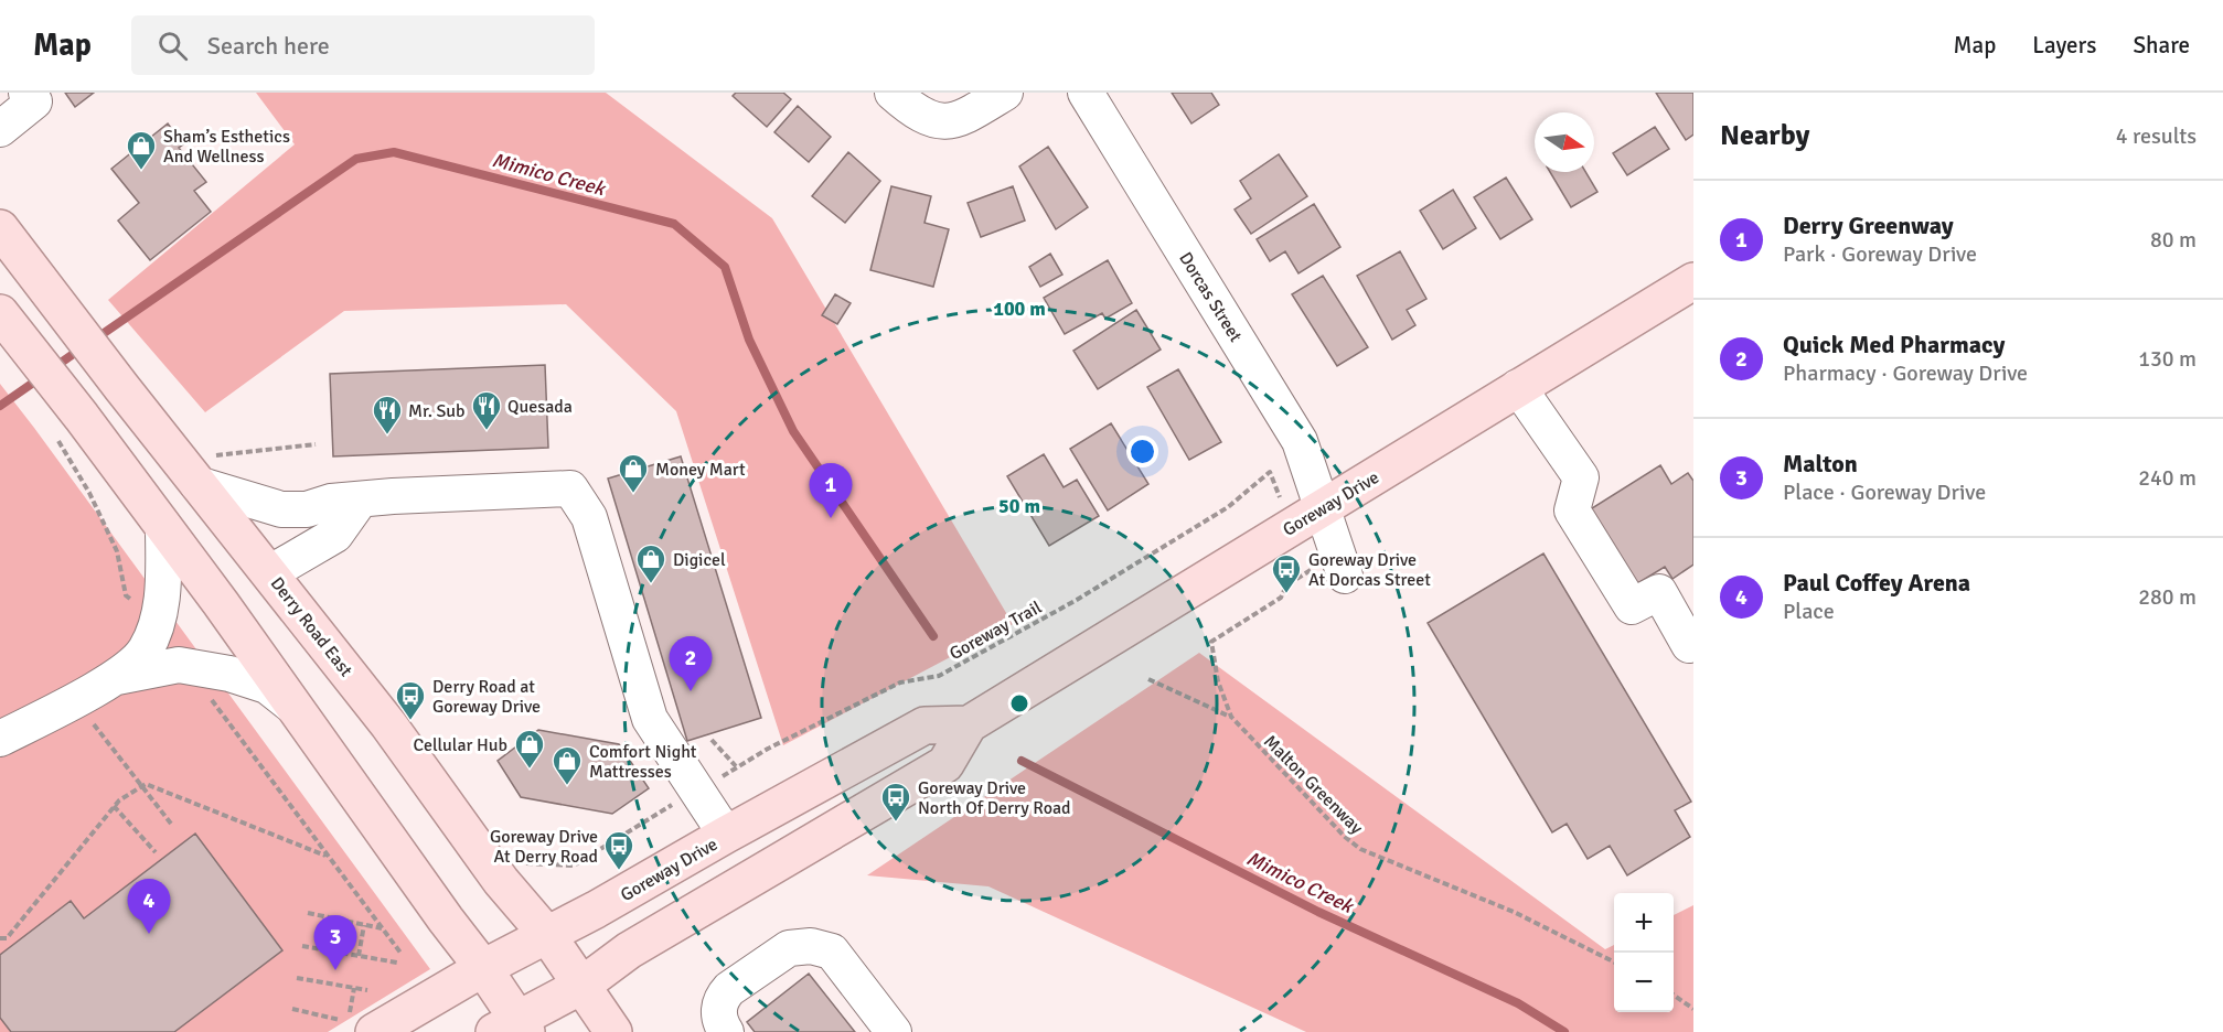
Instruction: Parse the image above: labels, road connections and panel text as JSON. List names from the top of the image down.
{
  "streets": {
    "main road": ["Goreway Drive", "Derry Road East"],
    "street": ["Dorcas Street"],
    "path": ["Goreway Trail", "Malton Greenway"]
  },
  "crossings": [
    ["Dorcas Street", "Goreway Drive"],
    ["Goreway Drive", "Derry Road East"]
  ],
  "water": ["Mimico Creek"],
  "places": {
    "shop": [
      "Sham’s Esthetics And Wellness",
      "Money Mart",
      "Digicel",
      "Cellular Hub",
      "Comfort Night Mattresses"
    ],
    "restaurant": ["Quesada", "Mr. Sub"],
    "bus stop": [
      "Goreway Drive At Dorcas Street",
      "Derry Road at Goreway Drive",
      "Goreway Drive North Of Derry Road",
      "Goreway Drive At Derry Road"
    ]
  },
  "north": "right",
  "page": {
    "header": "Map",
    "search": "Search here",
    "nav": ["Map", "Layers", "Share"],
    "heading": ["Nearby", "4 results"],
    "list": [
      {
        "mark": "1",
        "name": "Derry Greenway",
        "note": "Park · Goreway Drive",
        "value": "80 m"
      },
      {
        "mark": "2",
        "name": "Quick Med Pharmacy",
        "note": "Pharmacy · Goreway Drive",
        "value": "130 m"
      },
      {
        "mark": "3",
        "name": "Malton",
        "note": "Place · Goreway Drive",
        "value": "240 m"
      },
      {
        "mark": "4",
        "name": "Paul Coffey Arena",
        "note": "Place",
        "value": "280 m"
      }
    ],
    "pins": [
      "1",
      "2",
      "4",
      "3"
    ],
    "map_buttons": ["+", "−"]
  },
  "rings": ["100 m", "50 m"]
}
